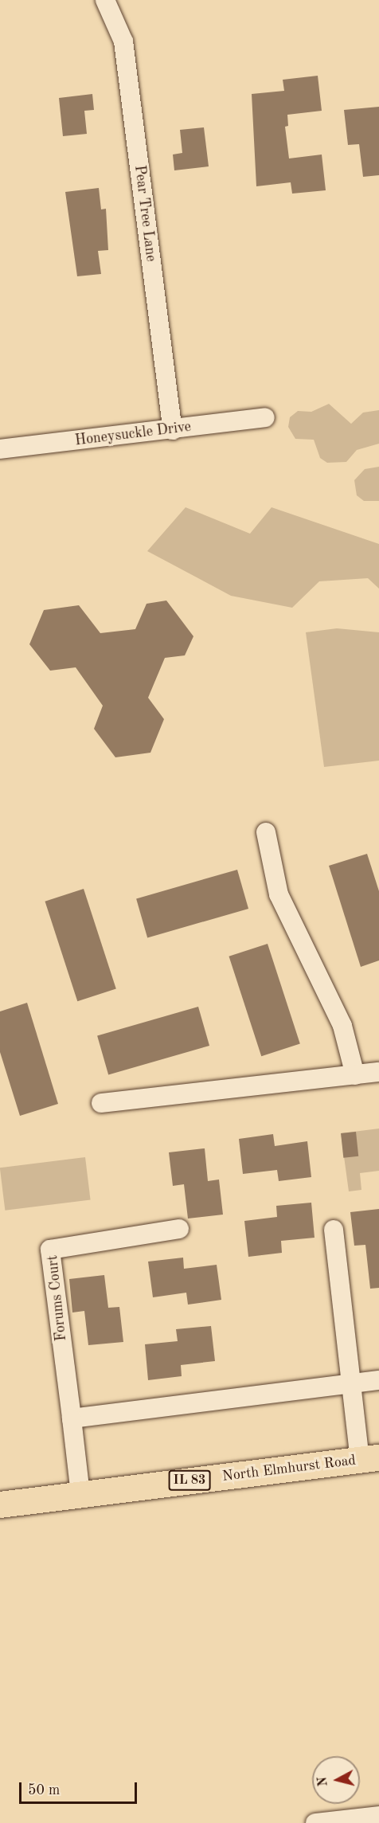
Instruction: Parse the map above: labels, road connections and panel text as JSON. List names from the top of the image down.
{
  "streets": {
    "main road": ["North Elmhurst Road", "IL 83"],
    "street": ["Pear Tree Lane", "Honeysuckle Drive", "Forums Court"]
  },
  "crossings": [
    ["Pear Tree Lane", "Honeysuckle Drive"],
    ["Forums Court", "North Elmhurst Road"]
  ],
  "scale_bar": "50 m",
  "north": "left"
}
